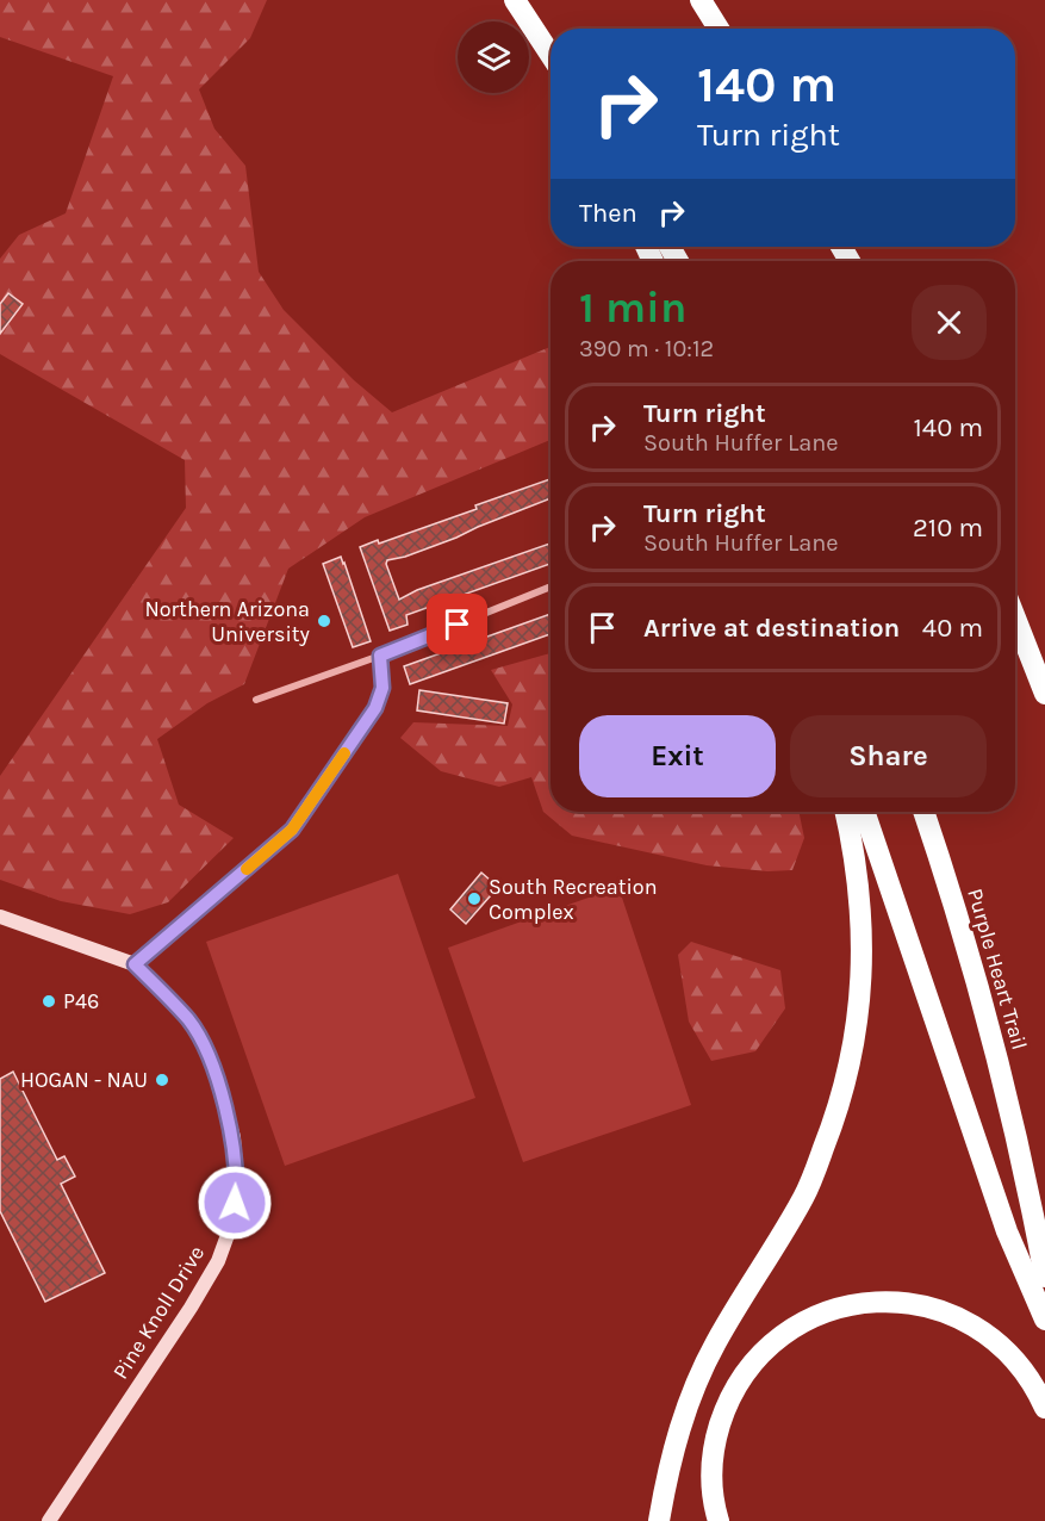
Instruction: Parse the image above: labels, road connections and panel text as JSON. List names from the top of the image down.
{
  "streets": {
    "highway": ["Purple Heart Trail"],
    "street": ["Pine Knoll Drive"]
  },
  "places": [
    "Northern Arizona University",
    "South Recreation Complex",
    "P46",
    "HOGAN - NAU"
  ],
  "page": {
    "turn": ["140 m", "Turn right"],
    "then": "Then",
    "heading": ["1 min", "390 m · 10:12"],
    "list": [
      {
        "name": "Turn right",
        "note": "South Huffer Lane",
        "value": "140 m"
      },
      {
        "name": "Turn right",
        "note": "South Huffer Lane",
        "value": "210 m"
      },
      {
        "name": "Arrive at destination",
        "value": "40 m"
      }
    ],
    "buttons": ["Exit", "Share"]
  }
}
